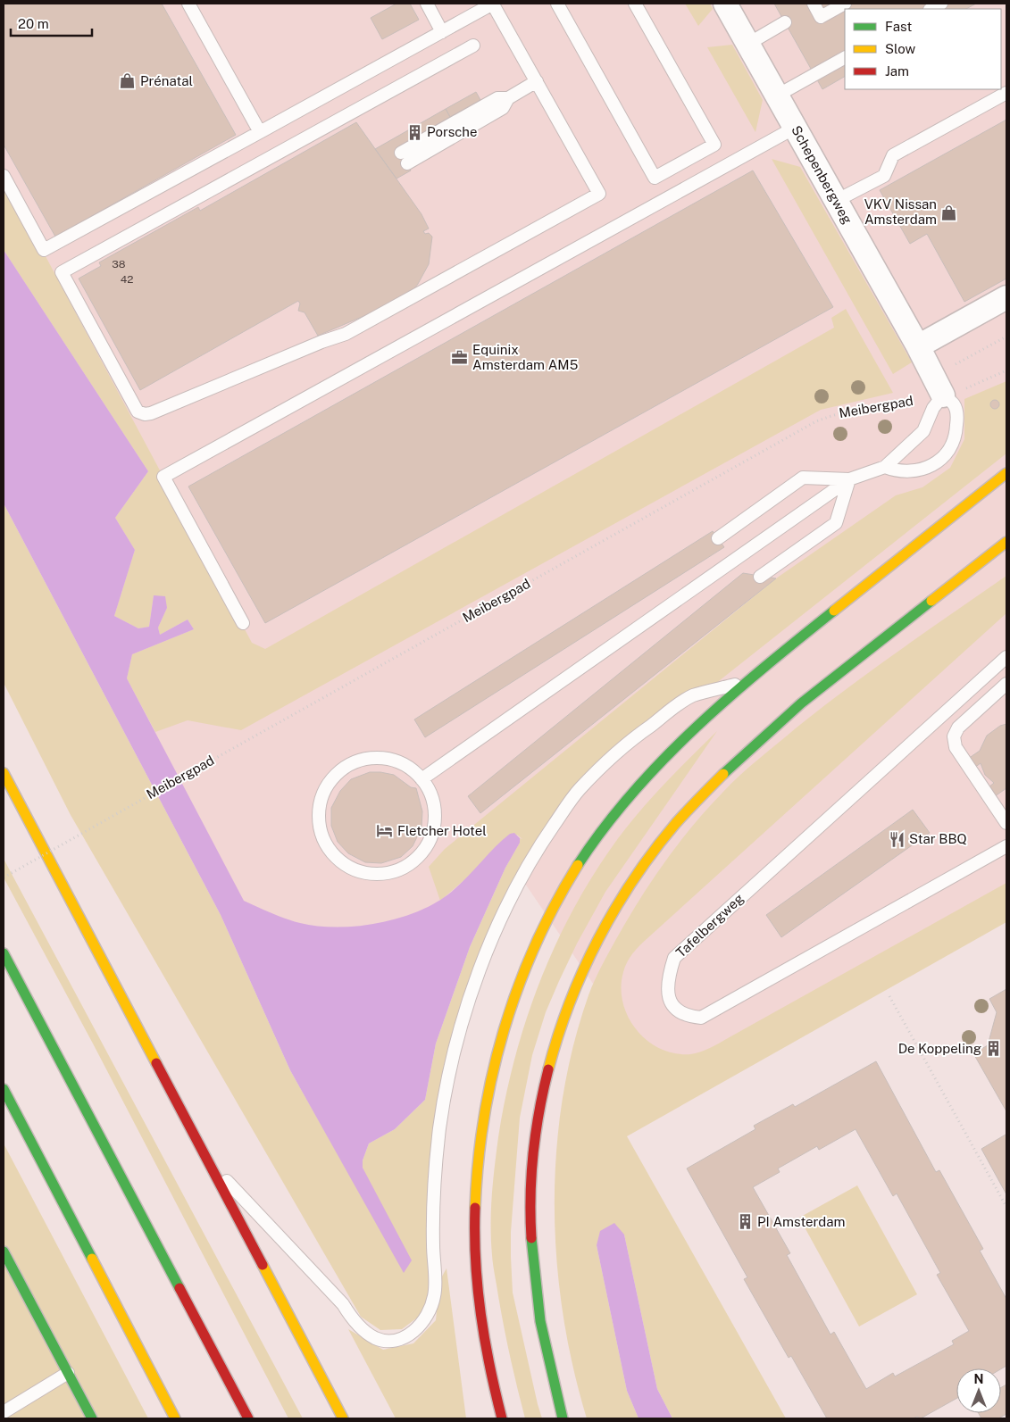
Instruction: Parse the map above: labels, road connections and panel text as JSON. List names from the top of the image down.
{
  "streets": {
    "street": ["Schepenbergweg"],
    "lane": ["Tafelbergweg"],
    "path": ["Meibergpad"]
  },
  "crossings": [
    ["Schepenbergweg", "Meibergpad"]
  ],
  "places": {
    "shop": ["Prénatal", "VKV Nissan Amsterdam"],
    "building": ["Porsche", "De Koppeling", "PI Amsterdam"],
    "office": ["Equinix Amsterdam AM5"],
    "hotel": ["Fletcher Hotel"],
    "restaurant": ["Star BBQ"]
  },
  "house_numbers": ["38", "42"],
  "legend": ["Fast", "Slow", "Jam"],
  "scale_bar": "20 m",
  "north": "top"
}
